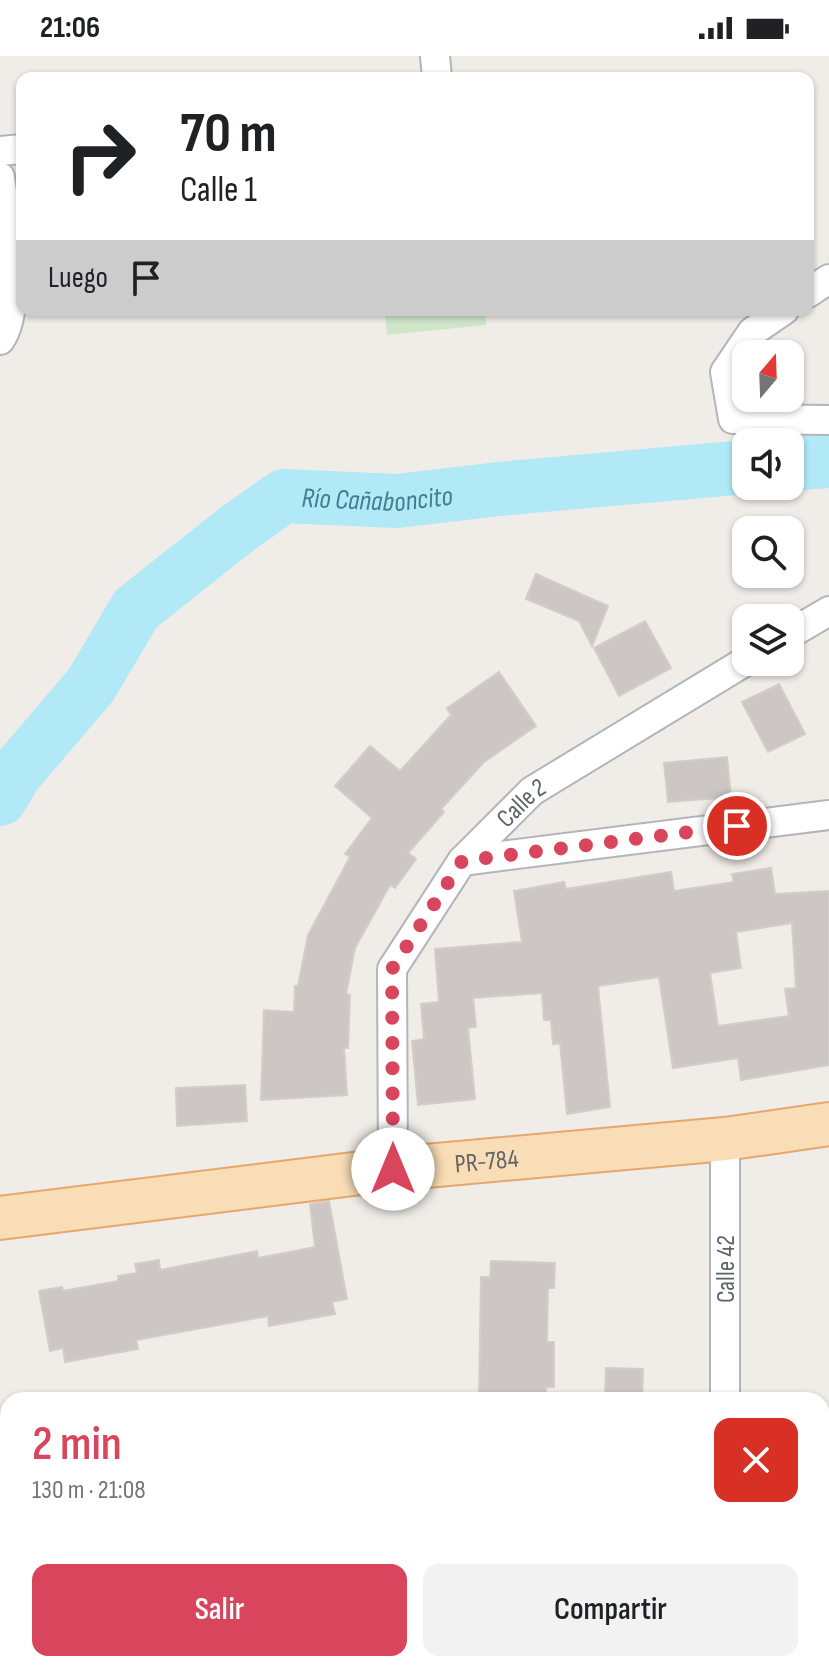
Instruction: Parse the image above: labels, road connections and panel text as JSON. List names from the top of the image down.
{
  "streets": {
    "main road": ["PR-784"],
    "street": ["Calle 2", "Calle 42"]
  },
  "crossings": [
    ["Calle 2", "PR-784"],
    ["PR-784", "Calle 42"]
  ],
  "water": ["Río Cañaboncito"],
  "north": "top",
  "page": {
    "status": "21:06",
    "turn": ["70 m", "Calle 1"],
    "then": "Luego",
    "heading": ["2 min", "130 m · 21:08"],
    "buttons": ["Salir", "Compartir"]
  }
}
